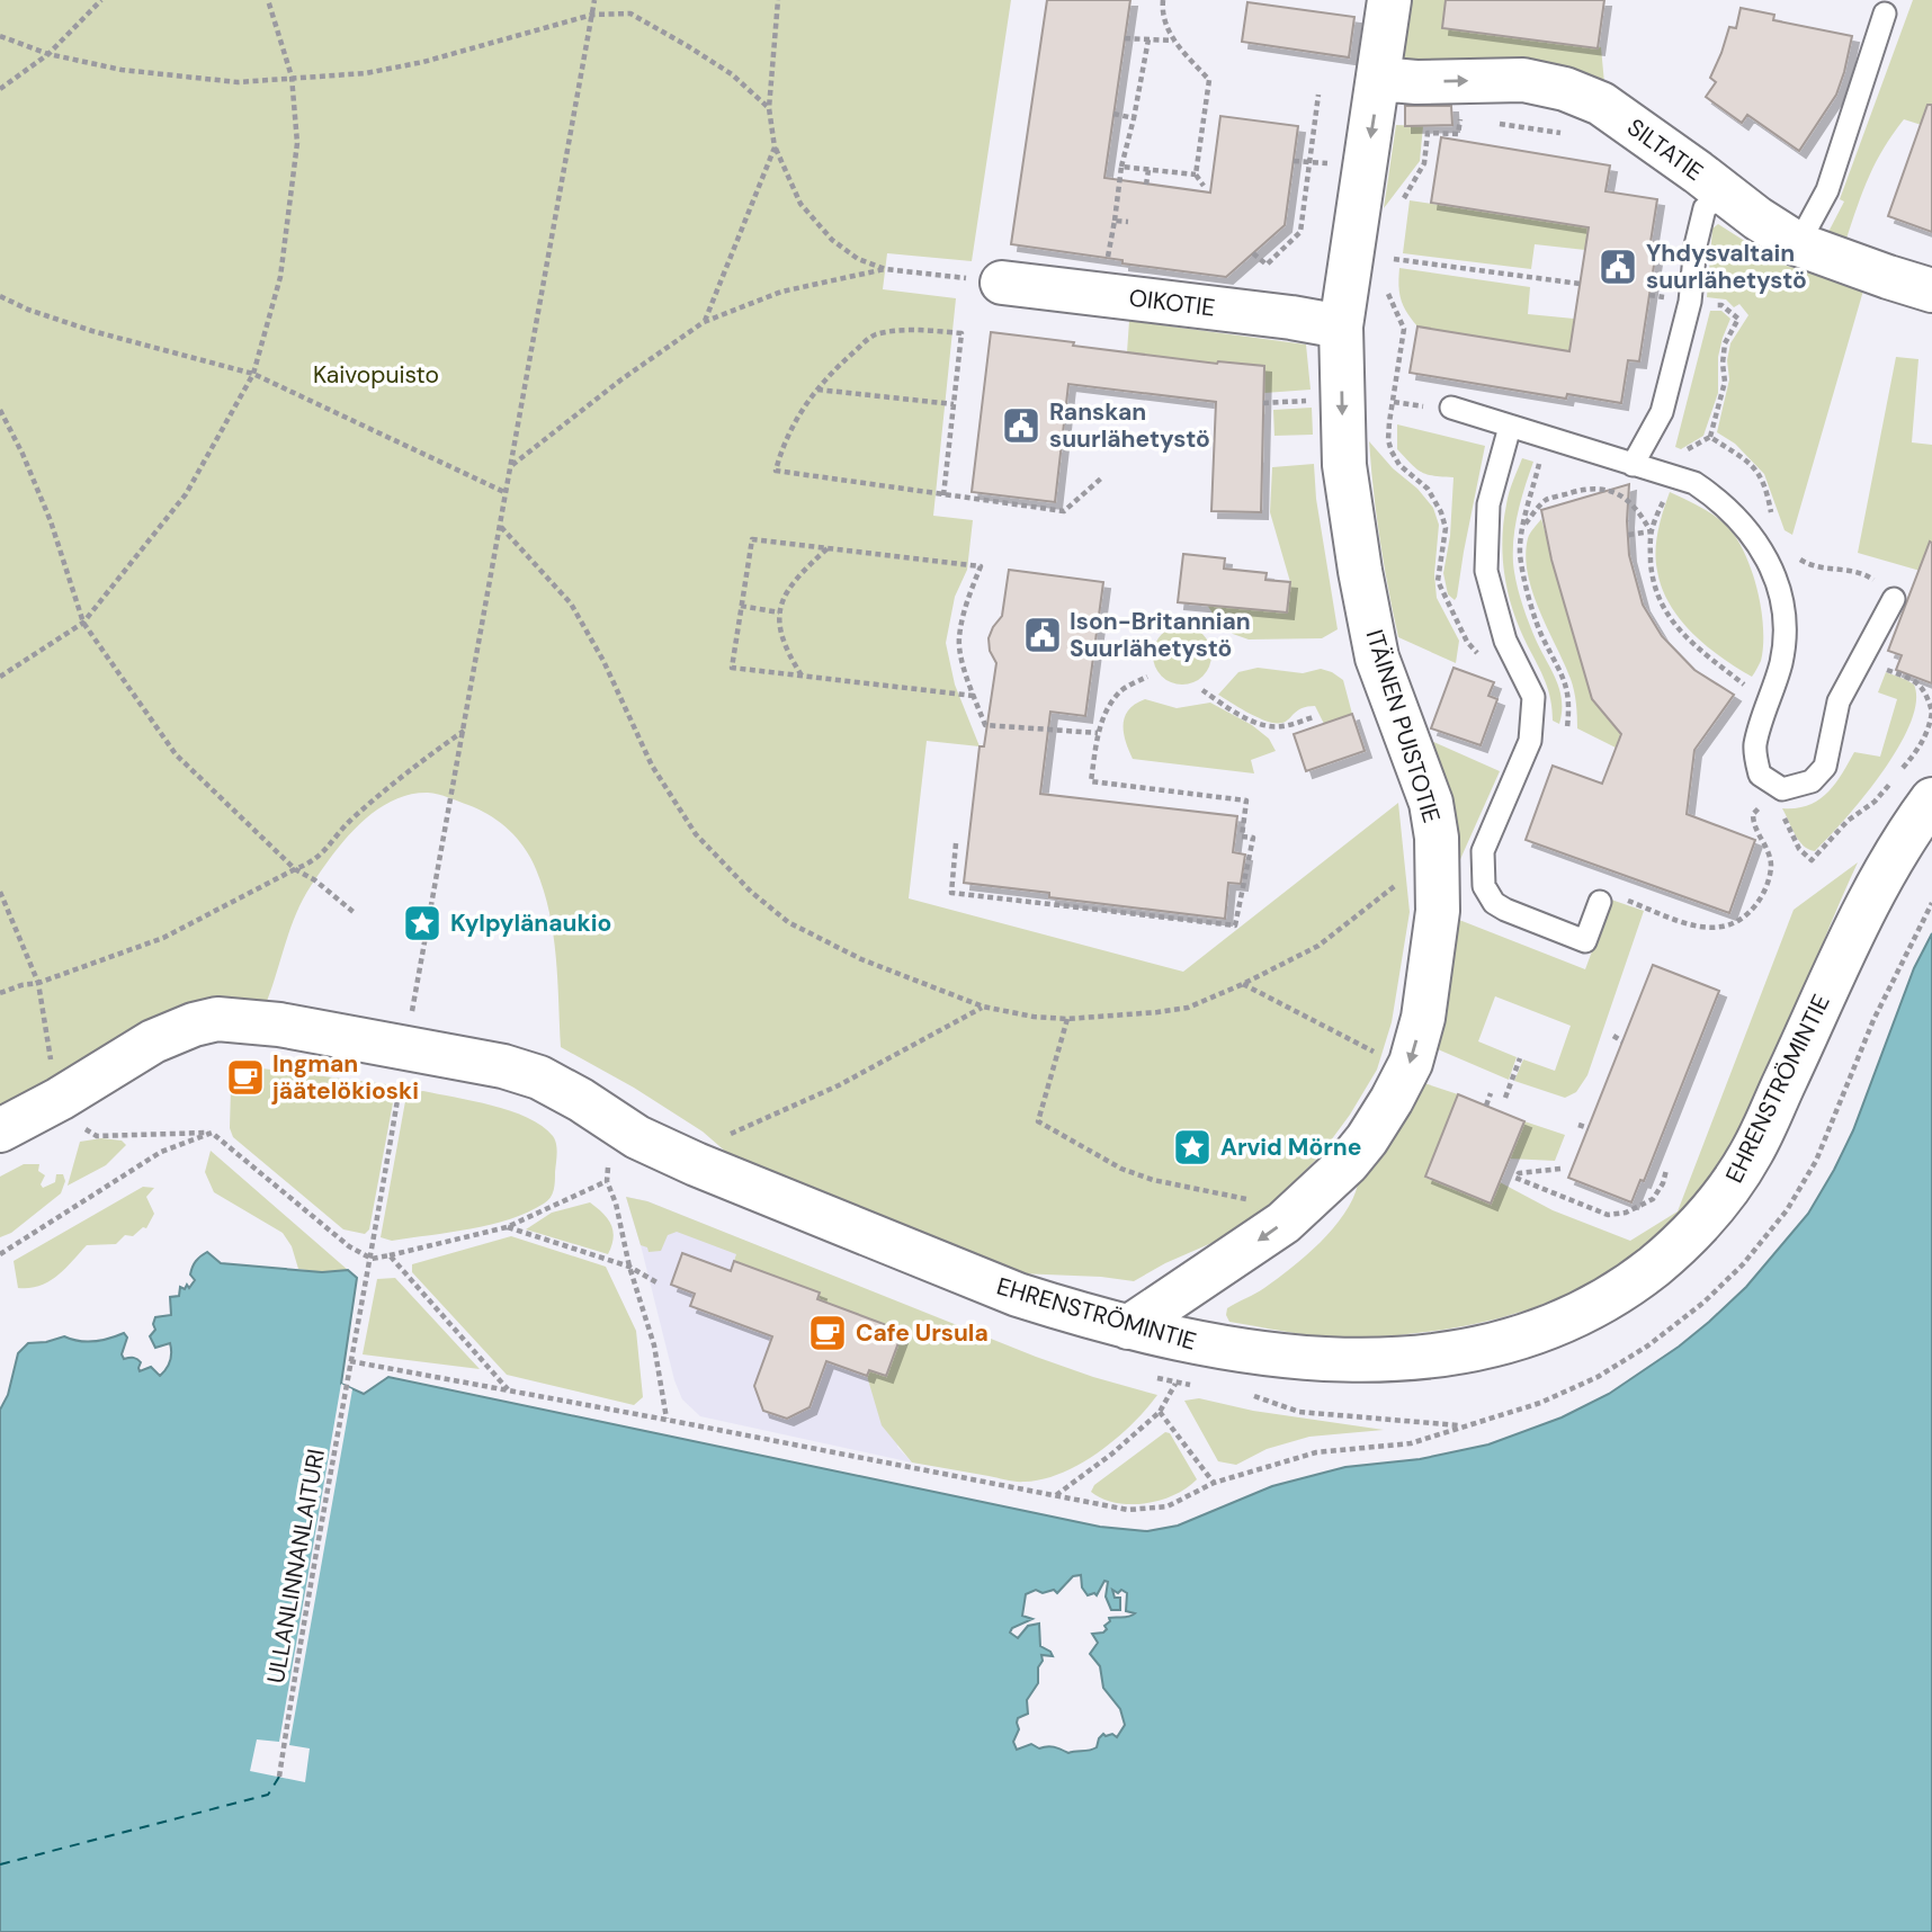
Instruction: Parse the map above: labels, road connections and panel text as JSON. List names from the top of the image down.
{
  "streets": {
    "street": [
      "SILTATIE",
      "OIKOTIE",
      "ITÄINEN PUISTOTIE",
      "EHRENSTRÖMINTIE"
    ],
    "path": ["ULLANLINNANLAITURI"]
  },
  "crossings": [
    ["SILTATIE", "ITÄINEN PUISTOTIE"],
    ["OIKOTIE", "ITÄINEN PUISTOTIE"],
    ["ITÄINEN PUISTOTIE", "EHRENSTRÖMINTIE"],
    ["EHRENSTRÖMINTIE", "ULLANLINNANLAITURI"]
  ],
  "one_way": ["SILTATIE", "ITÄINEN PUISTOTIE"],
  "parks": ["Kaivopuisto"],
  "places": {
    "public building": ["Yhdysvaltain suurlähetystö", "Ranskan suurlähetystö", "Ison-Britannian Suurlähetystö"],
    "place": ["Kylpylänaukio", "Arvid Mörne"],
    "cafe": ["Ingman jäätelökioski", "Cafe Ursula"]
  }
}
